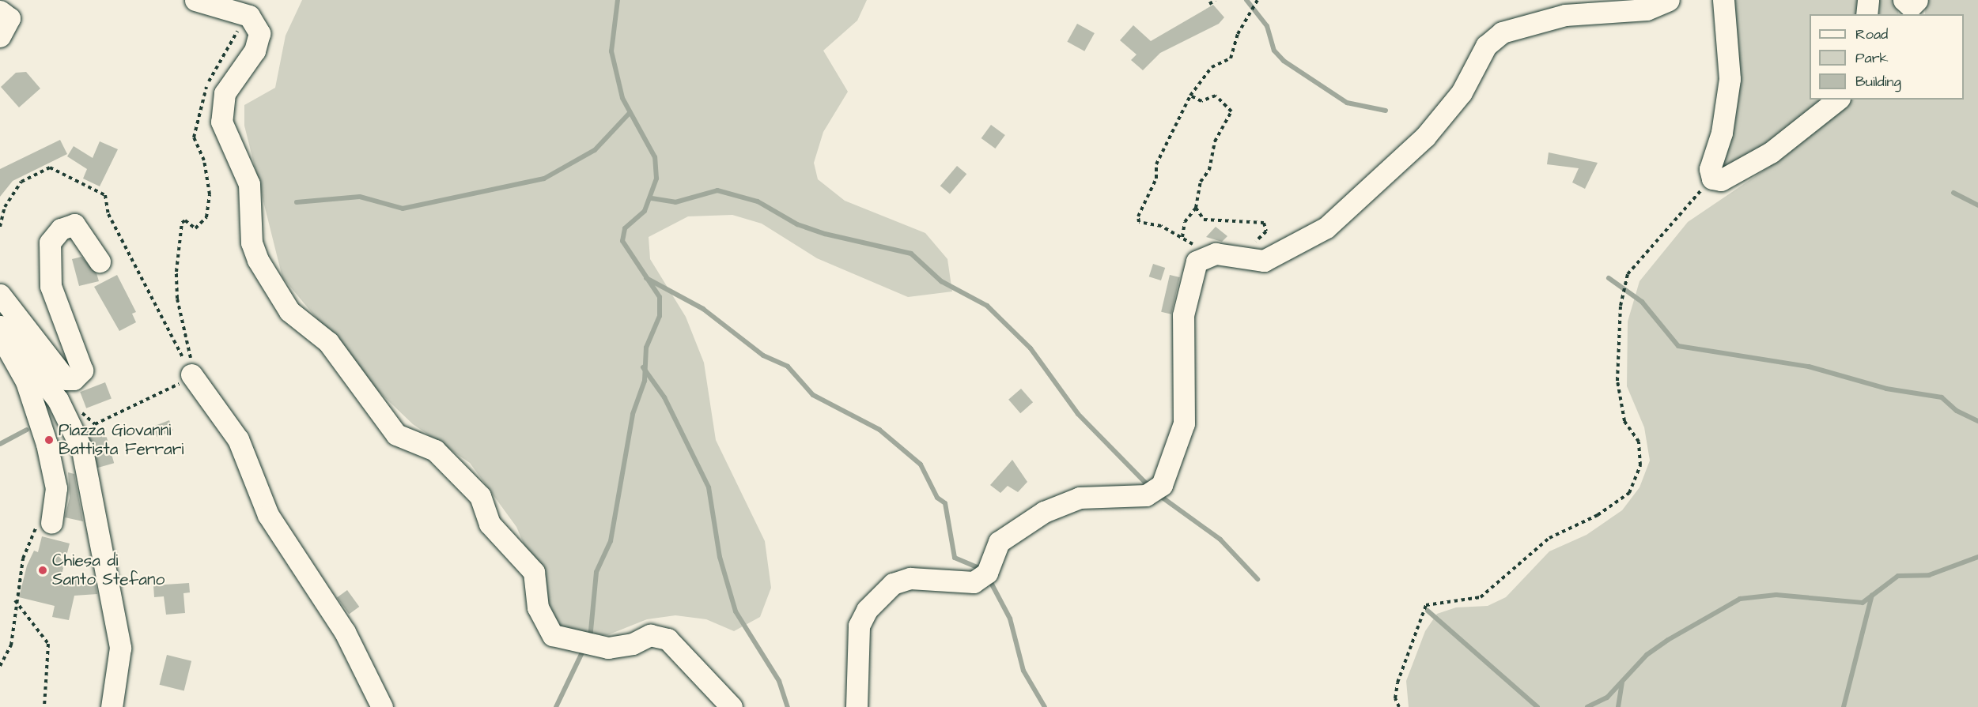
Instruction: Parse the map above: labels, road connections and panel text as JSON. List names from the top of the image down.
{
  "places": ["Piazza Giovanni Battista Ferrari", "Chiesa di Santo Stefano"],
  "legend": ["Road", "Park", "Building"]
}
